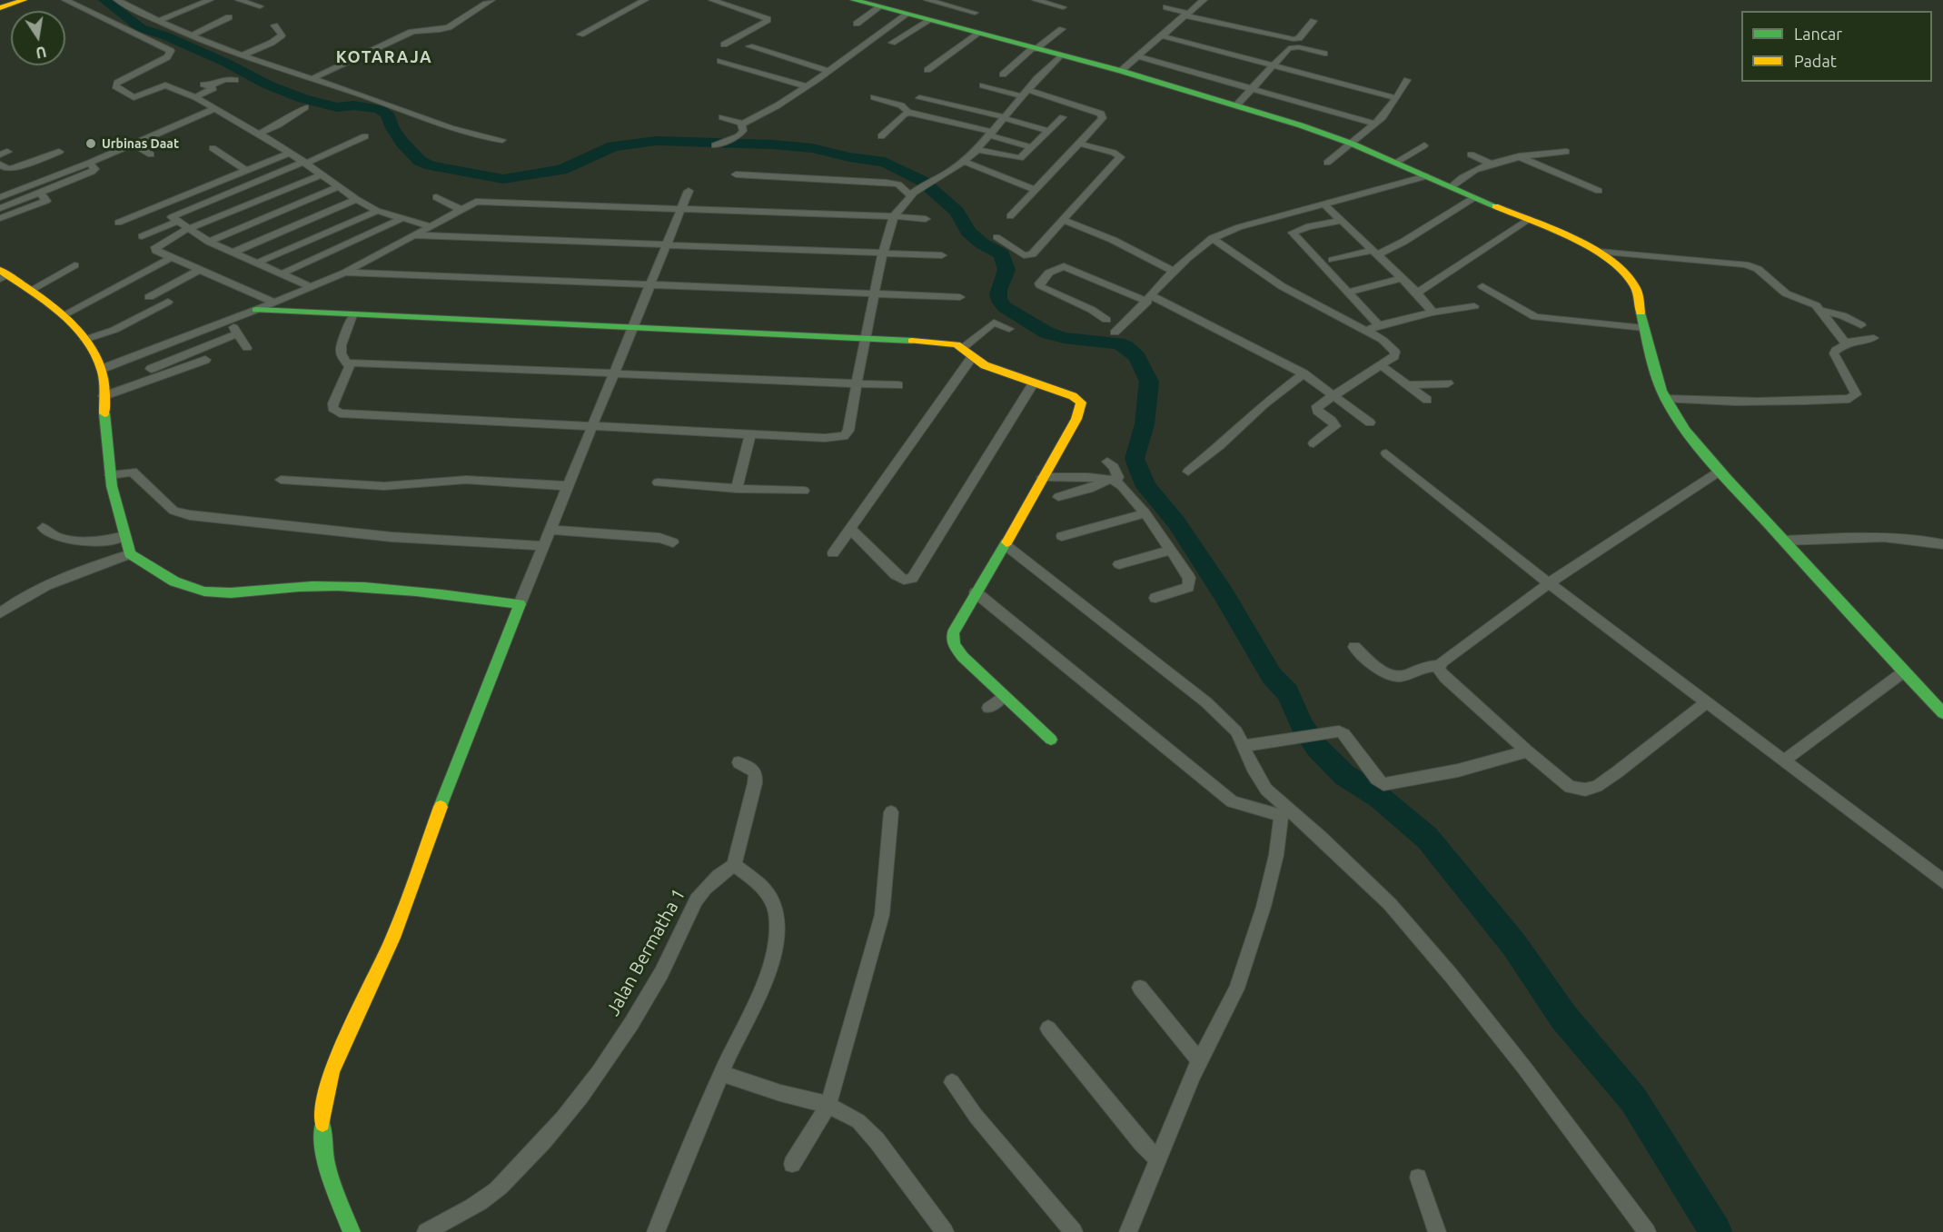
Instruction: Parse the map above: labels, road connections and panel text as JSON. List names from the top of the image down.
{
  "streets": {
    "street": ["Jalan Bermatha 1"]
  },
  "districts": ["KOTARAJA"],
  "places": ["Urbinas Daat"],
  "legend": ["Lancar", "Padat"],
  "north": "bottom"
}
